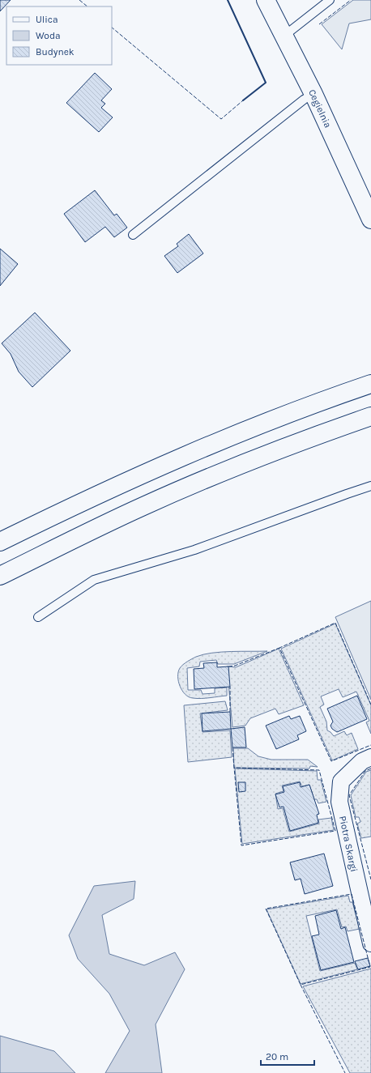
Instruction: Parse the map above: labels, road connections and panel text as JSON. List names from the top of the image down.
{
  "streets": {
    "main road": ["Cegielnia"],
    "street": ["Piotra Skargi"]
  },
  "legend": ["Ulica", "Woda", "Budynek"],
  "scale_bar": "20 m"
}
